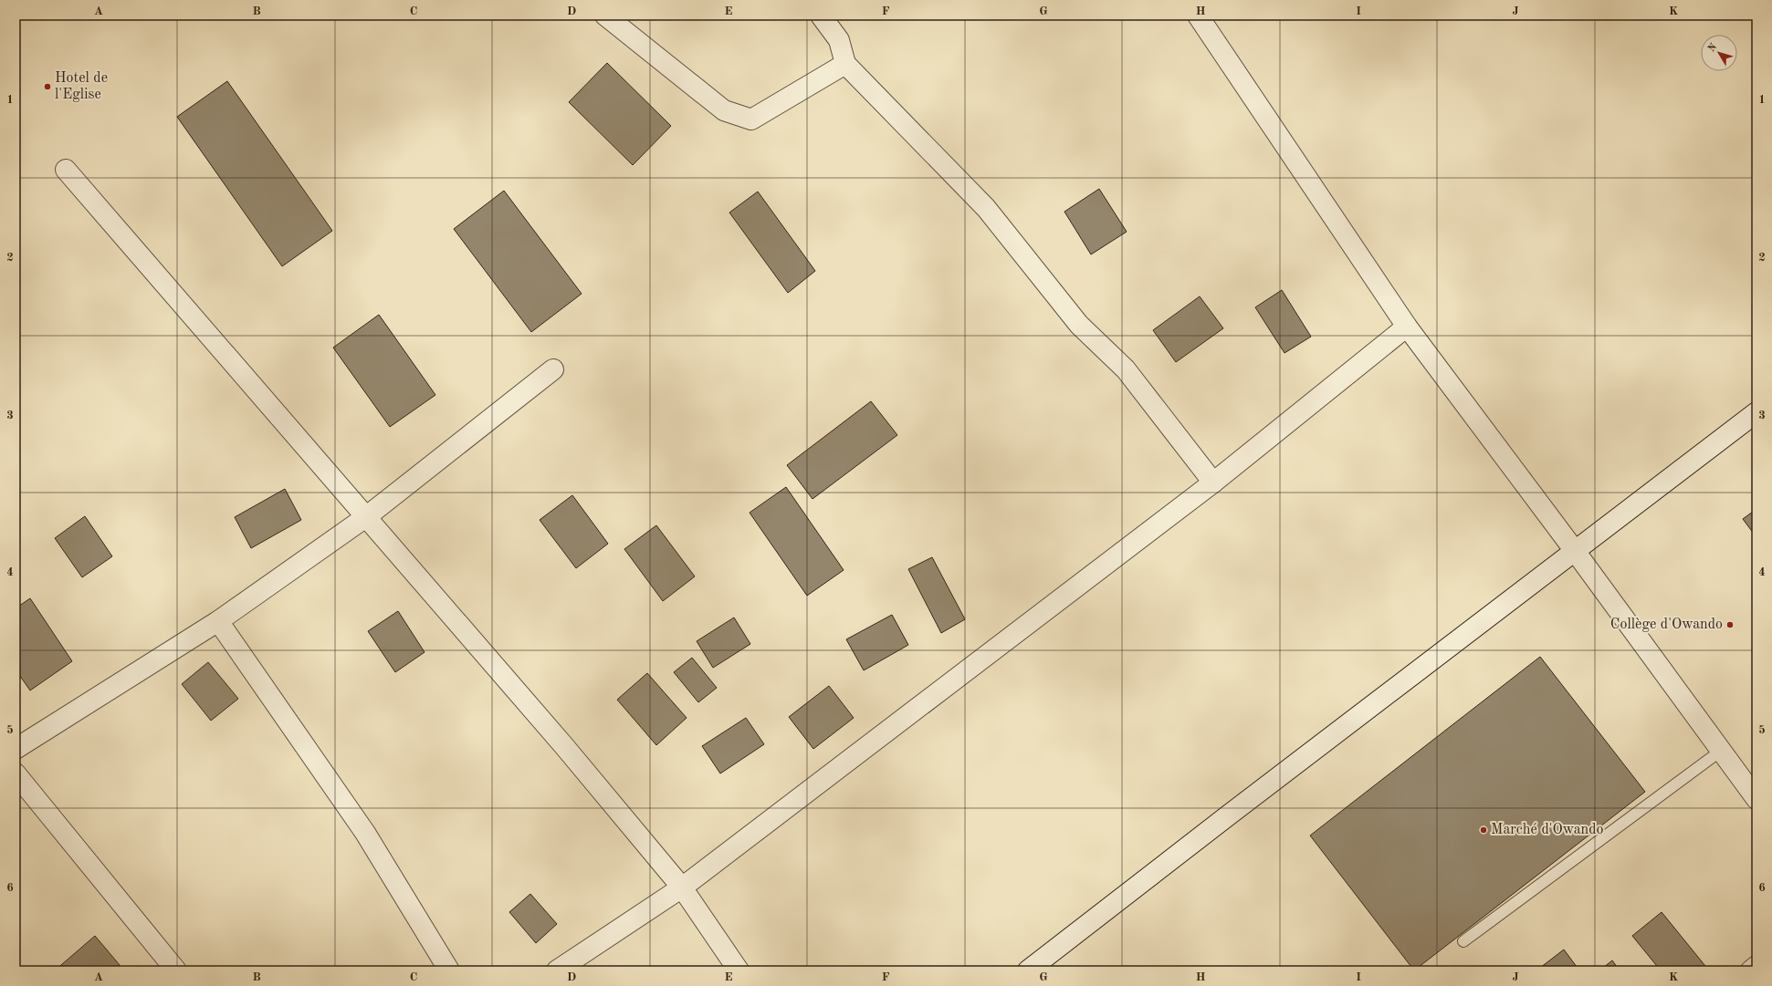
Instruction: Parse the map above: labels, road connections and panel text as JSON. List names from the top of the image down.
{
  "places": ["Hotel de l'Eglise", "Collège d'Owando", "Marché d'Owando"],
  "north": "top left",
  "grid": {
    "columns": [
      "A",
      "B",
      "C",
      "D",
      "E",
      "F",
      "G",
      "H",
      "I",
      "J",
      "K"
    ],
    "rows": [
      "1",
      "2",
      "3",
      "4",
      "5",
      "6"
    ]
  }
}
